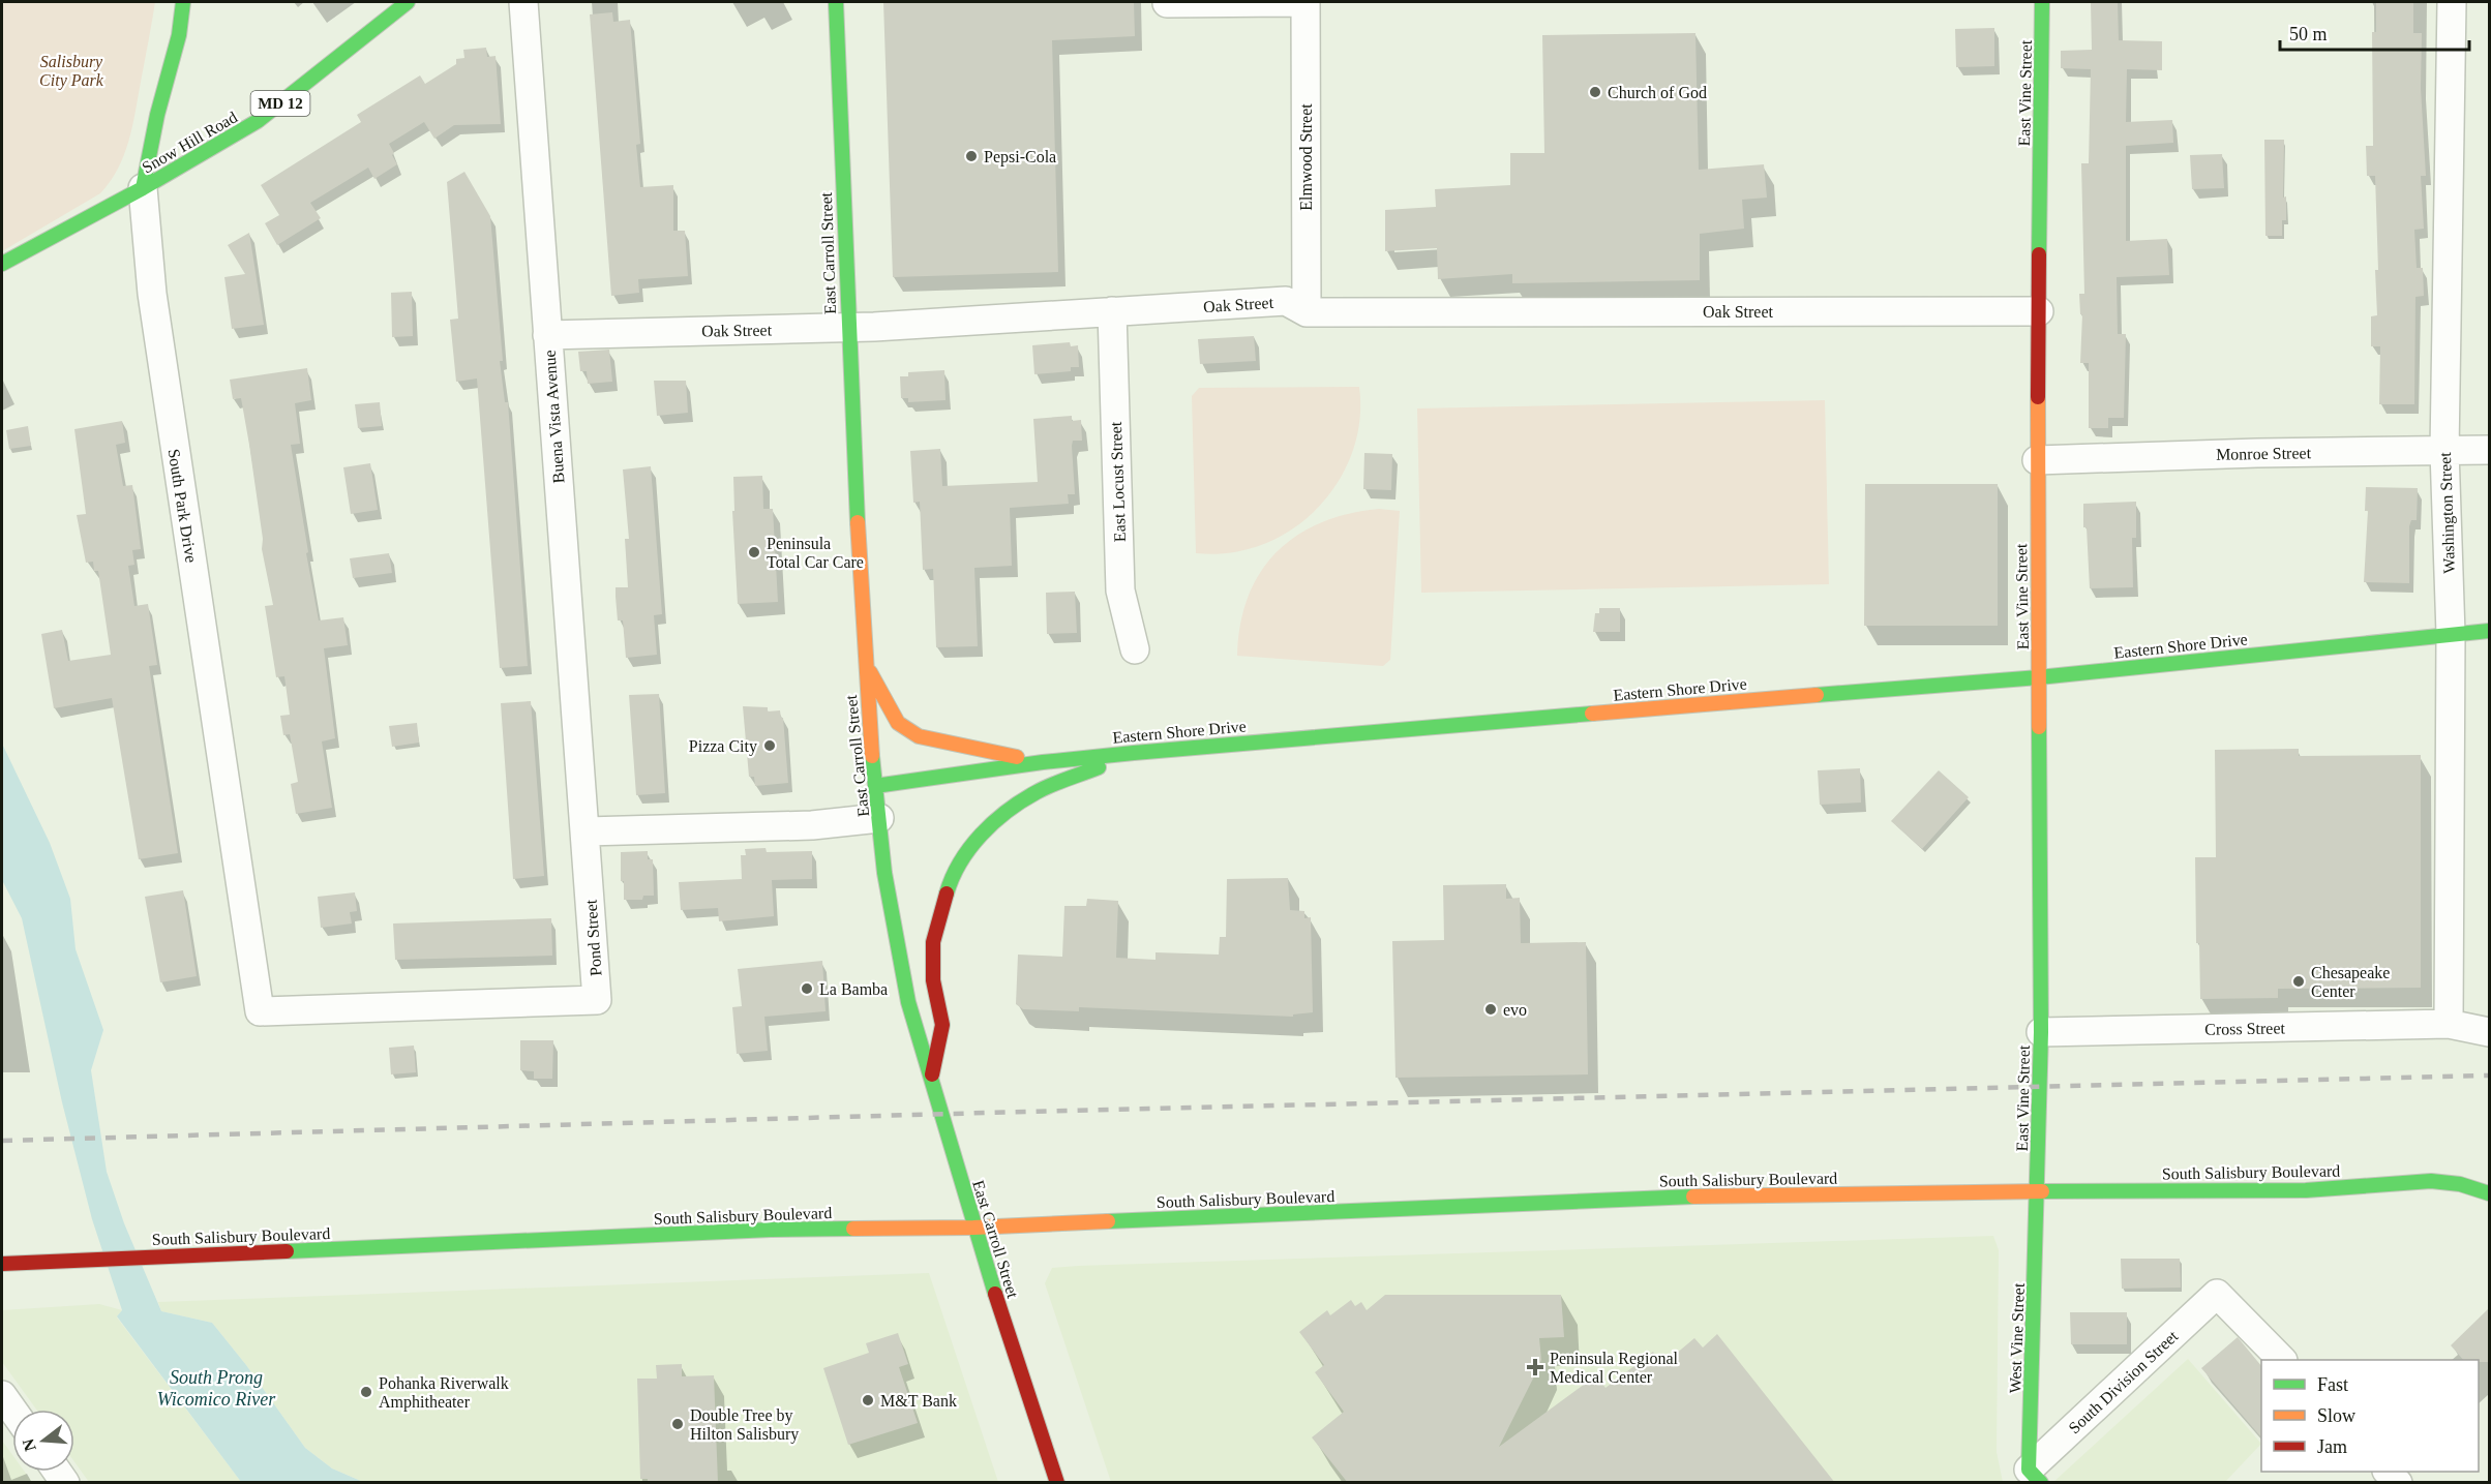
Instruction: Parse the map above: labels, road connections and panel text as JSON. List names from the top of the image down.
{
  "streets": {
    "main road": [
      "East Vine Street",
      "MD 12",
      "Snow Hill Road",
      "East Carroll Street",
      "South Park Drive",
      "Eastern Shore Drive",
      "South Salisbury Boulevard",
      "West Vine Street"
    ],
    "street": [
      "Elmwood Street",
      "Oak Street",
      "Buena Vista Avenue",
      "Monroe Street",
      "East Locust Street",
      "Washington Street",
      "Pond Street",
      "Cross Street",
      "South Division Street"
    ]
  },
  "crossings": [
    ["East Vine Street", "Oak Street"],
    ["East Vine Street", "Monroe Street"],
    ["East Vine Street", "Eastern Shore Drive"],
    ["East Vine Street", "Cross Street"],
    ["East Vine Street", "South Salisbury Boulevard"],
    ["East Vine Street", "West Vine Street"],
    ["Snow Hill Road", "South Park Drive"],
    ["Elmwood Street", "Oak Street"],
    ["East Carroll Street", "Oak Street"],
    ["East Carroll Street", "Eastern Shore Drive"],
    ["East Carroll Street", "South Salisbury Boulevard"],
    ["Oak Street", "Buena Vista Avenue"],
    ["Oak Street", "East Locust Street"],
    ["Buena Vista Avenue", "Pond Street"],
    ["Monroe Street", "Washington Street"],
    ["South Park Drive", "Pond Street"],
    ["Washington Street", "Eastern Shore Drive"],
    ["Washington Street", "Cross Street"],
    ["South Salisbury Boulevard", "West Vine Street"],
    ["West Vine Street", "South Division Street"]
  ],
  "water": ["South Prong Wicomico River"],
  "parks": ["Salisbury City Park"],
  "places": {
    "other": [
      "Church of God",
      "Pepsi-Cola",
      "Peninsula Total Car Care",
      "Pizza City",
      "Chesapeake Center",
      "La Bamba",
      "evo",
      "Pohanka Riverwalk Amphitheater",
      "M&T Bank",
      "Double Tree by Hilton Salisbury"
    ],
    "health": ["Peninsula Regional Medical Center"]
  },
  "legend": ["Fast", "Slow", "Jam"],
  "scale_bar": "50 m",
  "north": "left"
}
